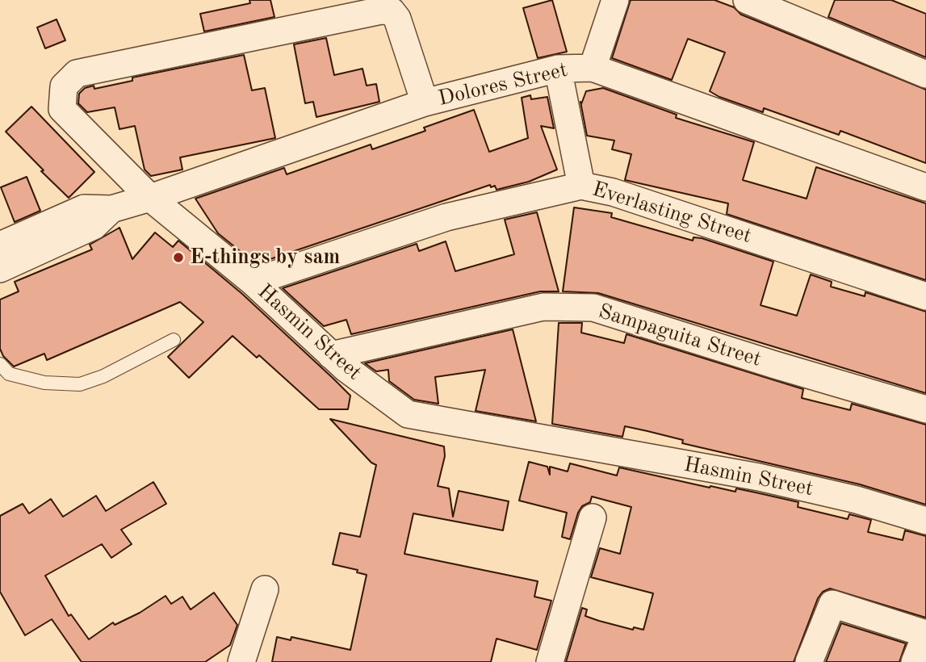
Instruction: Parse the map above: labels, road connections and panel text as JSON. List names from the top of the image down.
{
  "streets": {
    "street": [
      "Dolores Street",
      "Everlasting Street",
      "Hasmin Street",
      "Sampaguita Street"
    ]
  },
  "crossings": [
    ["Dolores Street", "Hasmin Street"],
    ["Everlasting Street", "Hasmin Street"],
    ["Hasmin Street", "Sampaguita Street"]
  ],
  "places": ["E-things by sam"]
}
